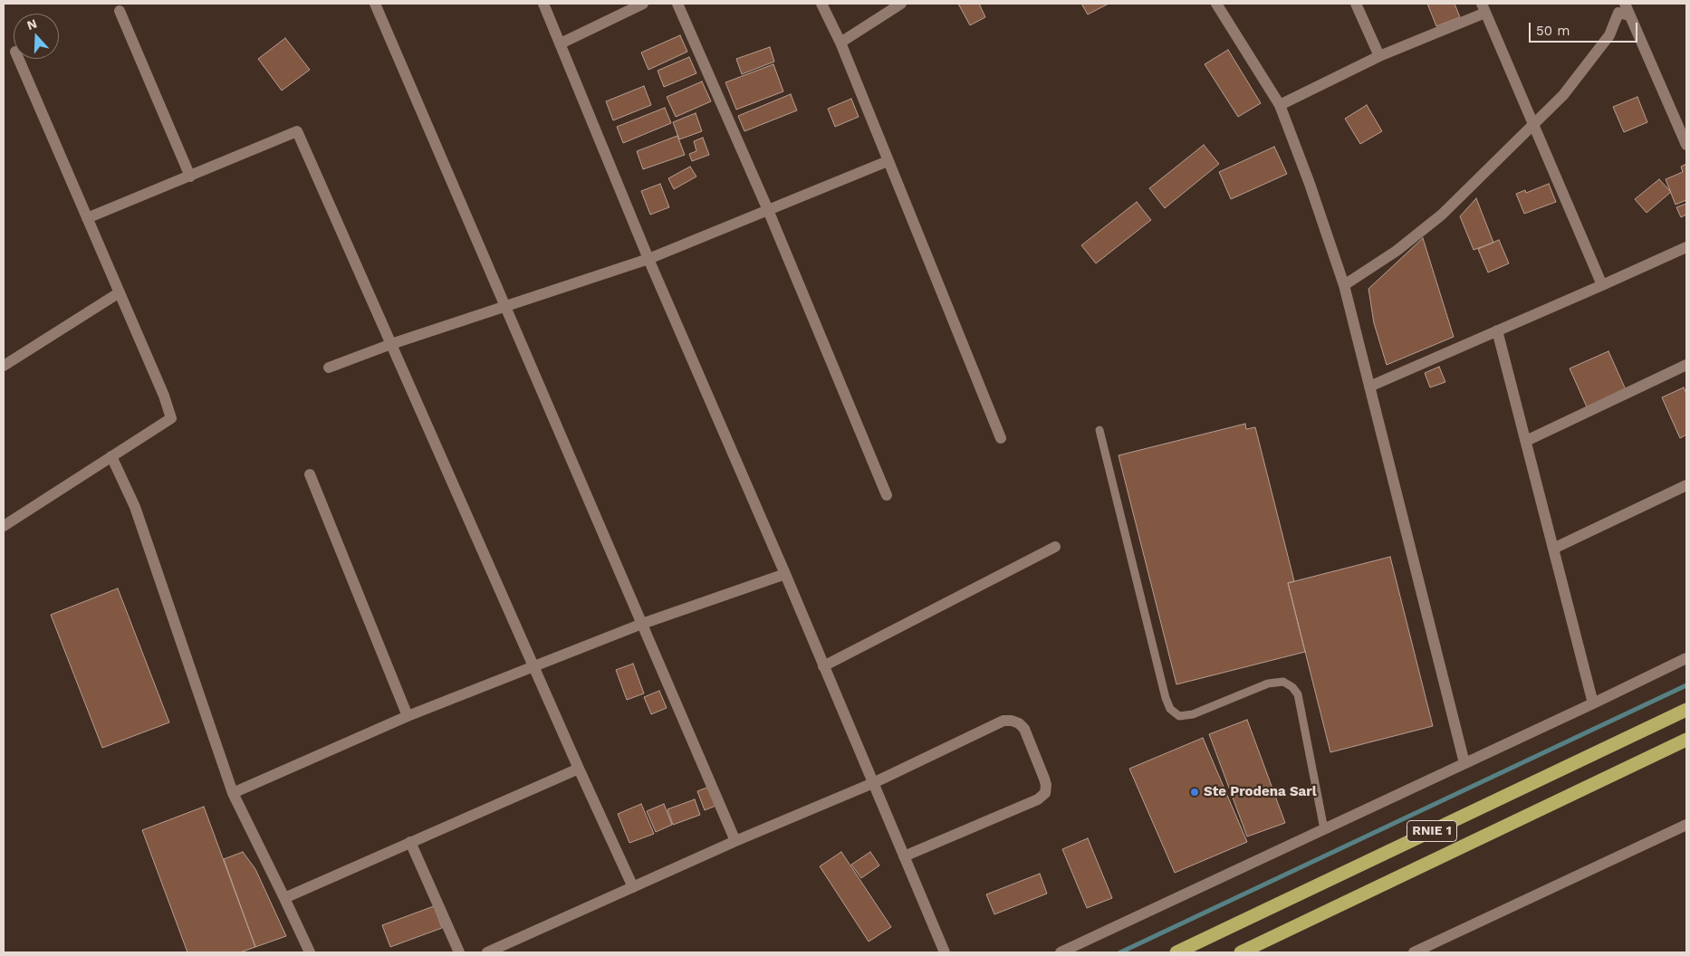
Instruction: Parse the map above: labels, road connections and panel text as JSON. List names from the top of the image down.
{
  "streets": {
    "highway": ["RNIE 1"]
  },
  "places": ["Ste Prodena Sarl"],
  "scale_bar": "50 m",
  "north": "top"
}
